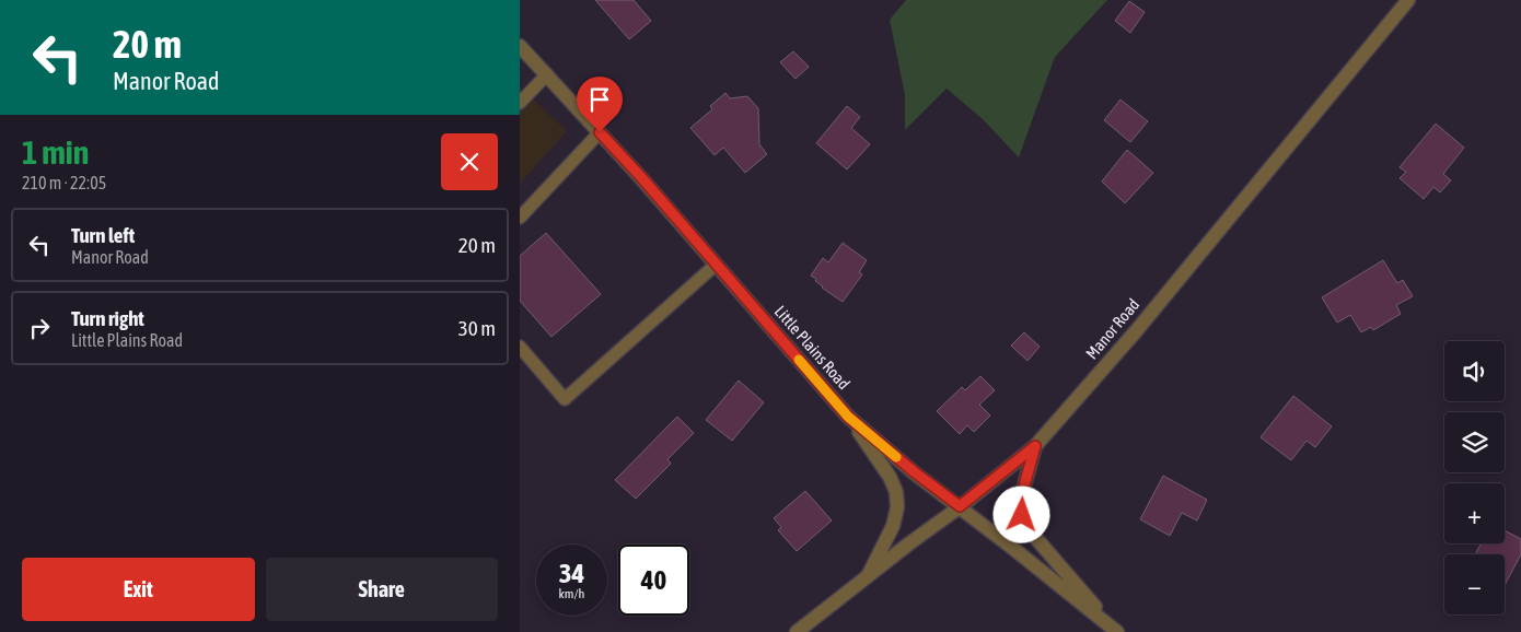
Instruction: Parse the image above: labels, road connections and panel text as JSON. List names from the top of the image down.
{
  "streets": {
    "street": ["Manor Road", "Little Plains Road"]
  },
  "crossings": [
    ["Manor Road", "Little Plains Road"]
  ],
  "page": {
    "turn": ["20 m", "Manor Road"],
    "heading": ["1 min", "210 m · 22:05"],
    "list": [
      {
        "name": "Turn left",
        "note": "Manor Road",
        "value": "20 m"
      },
      {
        "name": "Turn right",
        "note": "Little Plains Road",
        "value": "30 m"
      }
    ],
    "map_buttons": ["+", "−"],
    "speed": "34 km/h",
    "limit": "40",
    "buttons": ["Exit", "Share"]
  }
}
